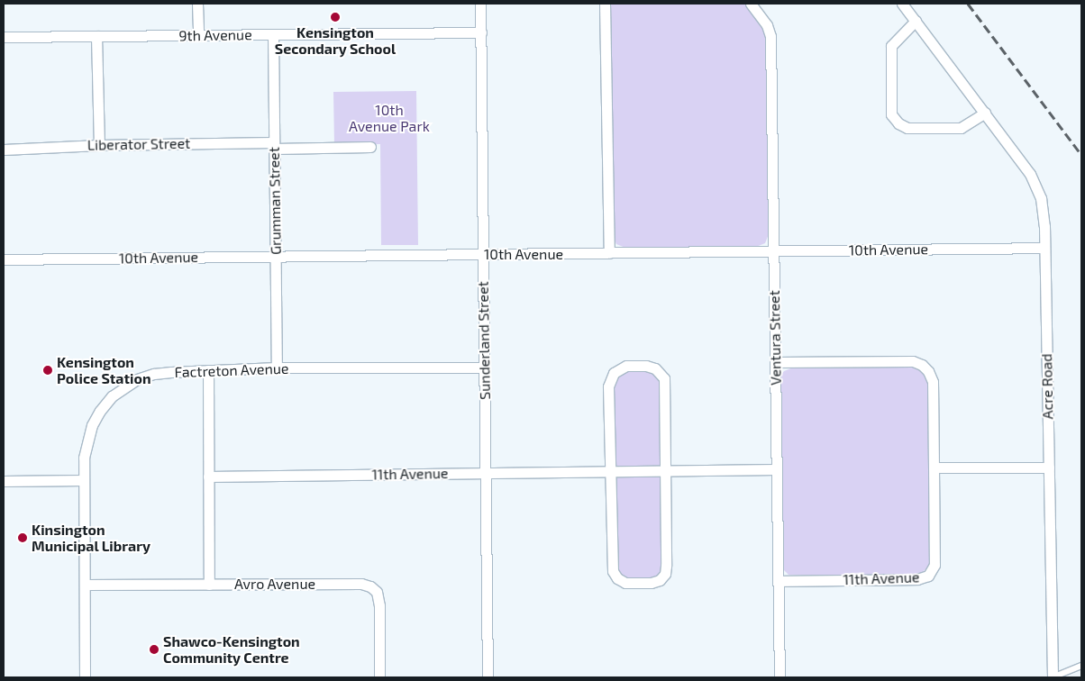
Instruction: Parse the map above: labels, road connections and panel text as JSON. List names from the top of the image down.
{
  "streets": {
    "street": [
      "9th Avenue",
      "Liberator Street",
      "Grumman Street",
      "10th Avenue",
      "Ventura Street",
      "Sunderland Street",
      "Factreton Avenue",
      "Acre Road",
      "11th Avenue",
      "Avro Avenue"
    ]
  },
  "crossings": [
    ["9th Avenue", "Grumman Street"],
    ["9th Avenue", "Sunderland Street"],
    ["Liberator Street", "Grumman Street"],
    ["Grumman Street", "10th Avenue"],
    ["Grumman Street", "Factreton Avenue"],
    ["10th Avenue", "Ventura Street"],
    ["10th Avenue", "Sunderland Street"],
    ["10th Avenue", "Acre Road"],
    ["Ventura Street", "11th Avenue"],
    ["Sunderland Street", "Factreton Avenue"],
    ["Sunderland Street", "11th Avenue"],
    ["Factreton Avenue", "Avro Avenue"]
  ],
  "parks": ["10th Avenue Park"],
  "places": [
    "Kensington Secondary School",
    "Kensington Police Station",
    "Kinsington Municipal Library",
    "Shawco-Kensington Community Centre"
  ]
}
